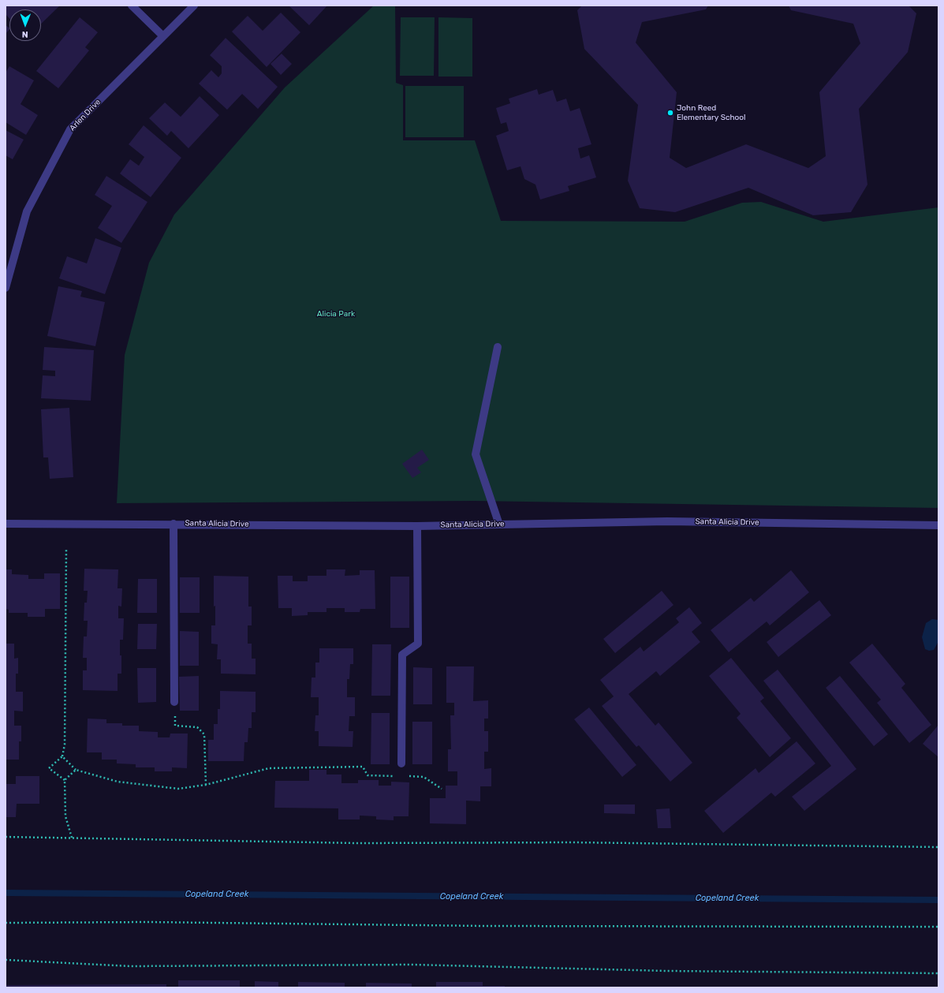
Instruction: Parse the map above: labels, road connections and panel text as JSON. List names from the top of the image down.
{
  "streets": {
    "street": ["Arlen Drive", "Santa Alicia Drive"]
  },
  "water": ["Copeland Creek"],
  "parks": ["Alicia Park"],
  "places": ["John Reed Elementary School"],
  "north": "bottom"
}
